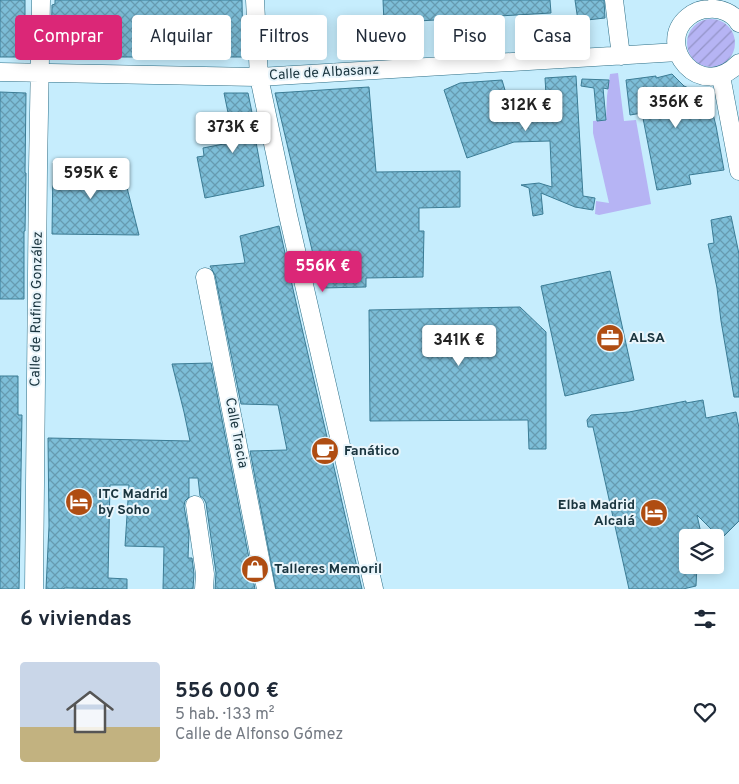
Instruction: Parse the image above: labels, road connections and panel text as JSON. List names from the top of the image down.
{
  "streets": {
    "street": ["Calle de Albasanz", "Calle de Rufino González", "Calle Tracia"]
  },
  "crossings": [
    ["Calle de Albasanz", "Calle de Rufino González"]
  ],
  "places": {
    "office": ["ALSA"],
    "cafe": ["Fanático"],
    "hotel": ["ITC Madrid by Soho", "Elba Madrid Alcalá"],
    "shop": ["Talleres Memoril"]
  },
  "page": {
    "chip": [
      "Comprar",
      "Alquilar",
      "Filtros",
      "Nuevo",
      "Piso",
      "Casa"
    ],
    "price": [
      "356K €",
      "312K €",
      "373K €",
      "595K €",
      "556K €",
      "341K €"
    ],
    "heading": "6 viviendas",
    "list": [
      {
        "name": "556 000 €",
        "note": "5 hab. · 133 m² · Calle de Alfonso Gómez"
      }
    ]
  }
}
